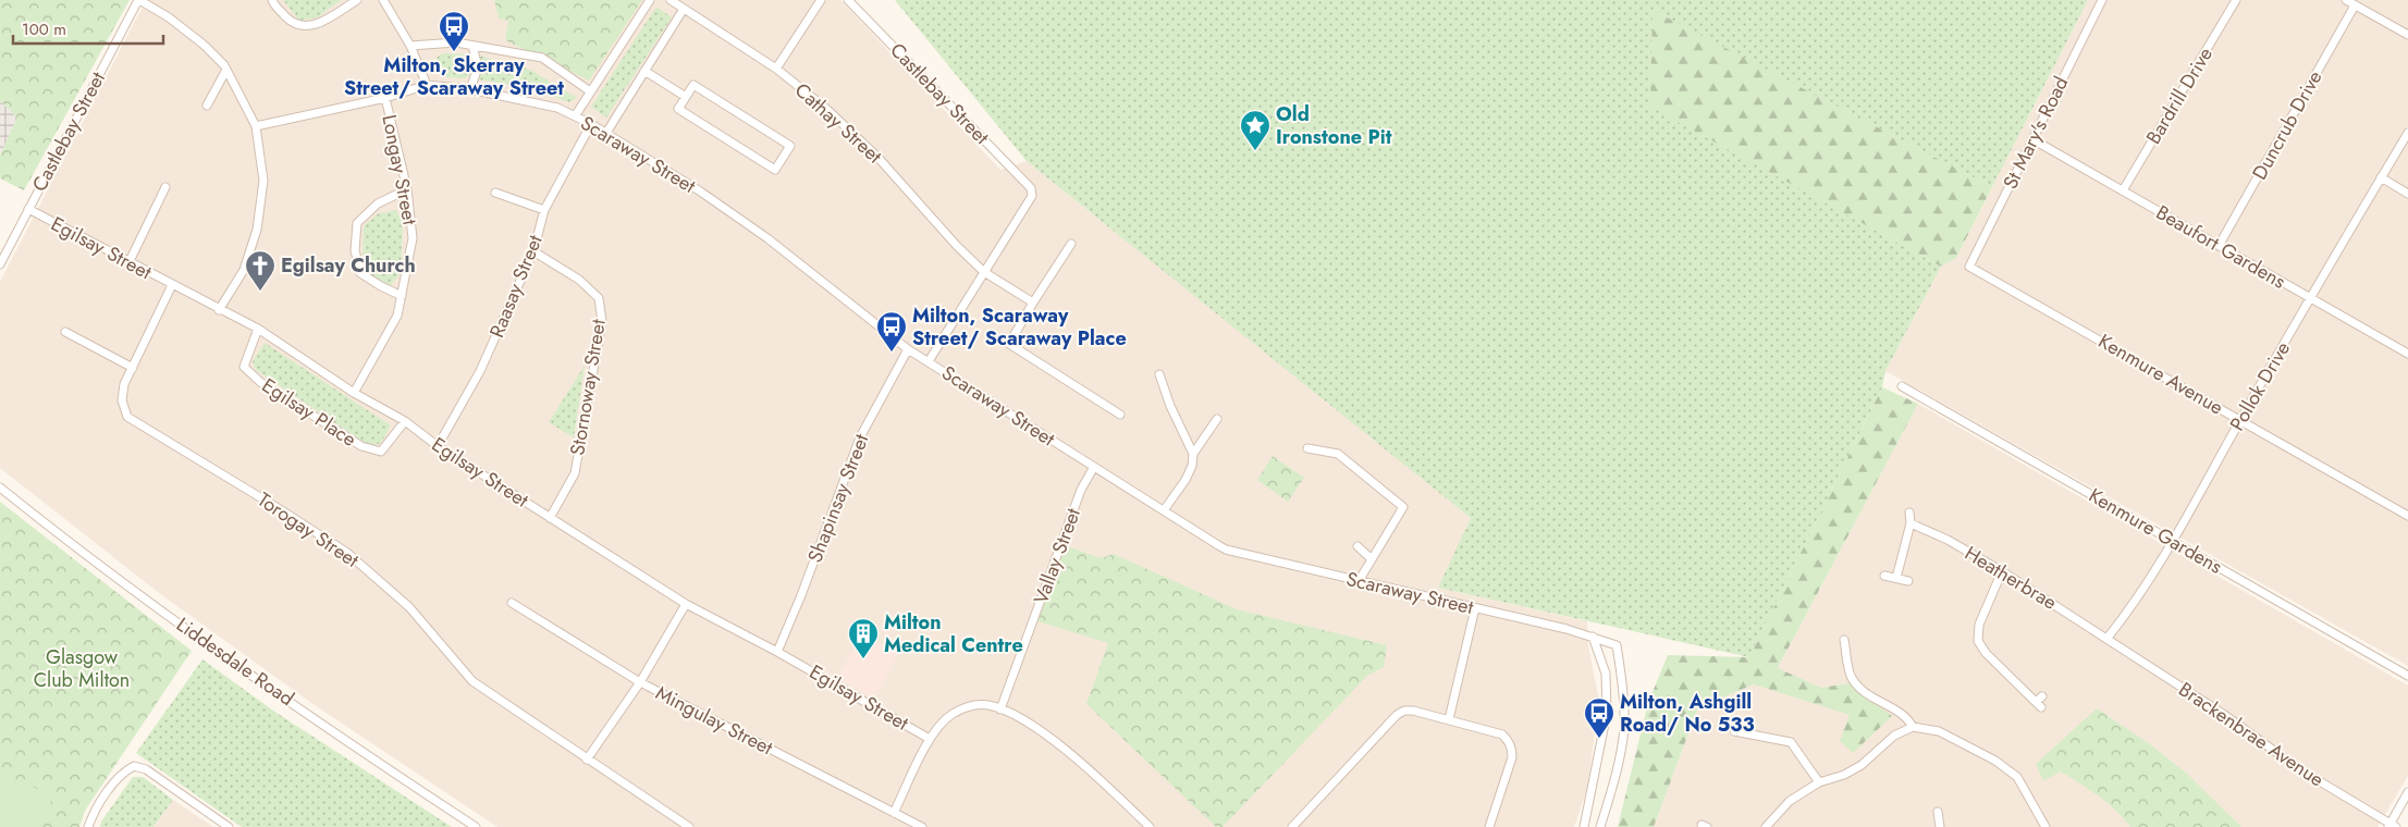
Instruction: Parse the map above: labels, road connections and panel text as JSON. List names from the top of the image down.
{
  "streets": {
    "street": [
      "Castlebay Street",
      "Bardrill Drive",
      "Cathay Street",
      "Duncrub Drive",
      "St Mary's Road",
      "Scaraway Street",
      "Longay Street",
      "Beaufort Gardens",
      "Egilsay Street",
      "Raasay Street",
      "Kenmure Avenue",
      "Pollok Drive",
      "Stornoway Street",
      "Egilsay Place",
      "Shapinsay Street",
      "Torogay Street",
      "Kenmure Gardens",
      "Vallay Street",
      "Heatherbrae",
      "Liddesdale Road",
      "Mingulay Street",
      "Brackenbrae Avenue"
    ]
  },
  "crossings": [
    ["Castlebay Street", "Cathay Street"],
    ["Castlebay Street", "Egilsay Street"],
    ["Bardrill Drive", "Beaufort Gardens"],
    ["Duncrub Drive", "Beaufort Gardens"],
    ["St Mary's Road", "Beaufort Gardens"],
    ["St Mary's Road", "Kenmure Avenue"],
    ["Scaraway Street", "Longay Street"],
    ["Scaraway Street", "Raasay Street"],
    ["Scaraway Street", "Shapinsay Street"],
    ["Scaraway Street", "Vallay Street"],
    ["Longay Street", "Egilsay Street"],
    ["Beaufort Gardens", "Pollok Drive"],
    ["Egilsay Street", "Raasay Street"],
    ["Egilsay Street", "Stornoway Street"],
    ["Egilsay Street", "Egilsay Place"],
    ["Egilsay Street", "Shapinsay Street"],
    ["Egilsay Street", "Torogay Street"],
    ["Raasay Street", "Stornoway Street"],
    ["Kenmure Avenue", "Pollok Drive"],
    ["Pollok Drive", "Kenmure Gardens"],
    ["Pollok Drive", "Heatherbrae"],
    ["Pollok Drive", "Brackenbrae Avenue"],
    ["Heatherbrae", "Brackenbrae Avenue"]
  ],
  "parks": ["Glasgow Club Milton"],
  "places": {
    "bus stop": ["Milton, Skerray Street/ Scaraway Street", "Milton, Scaraway Street/ Scaraway Place", "Milton, Ashgill Road/ No 533"],
    "place": ["Old Ironstone Pit"],
    "church": ["Egilsay Church"],
    "building": ["Milton Medical Centre"]
  },
  "scale_bar": "100 m"
}
